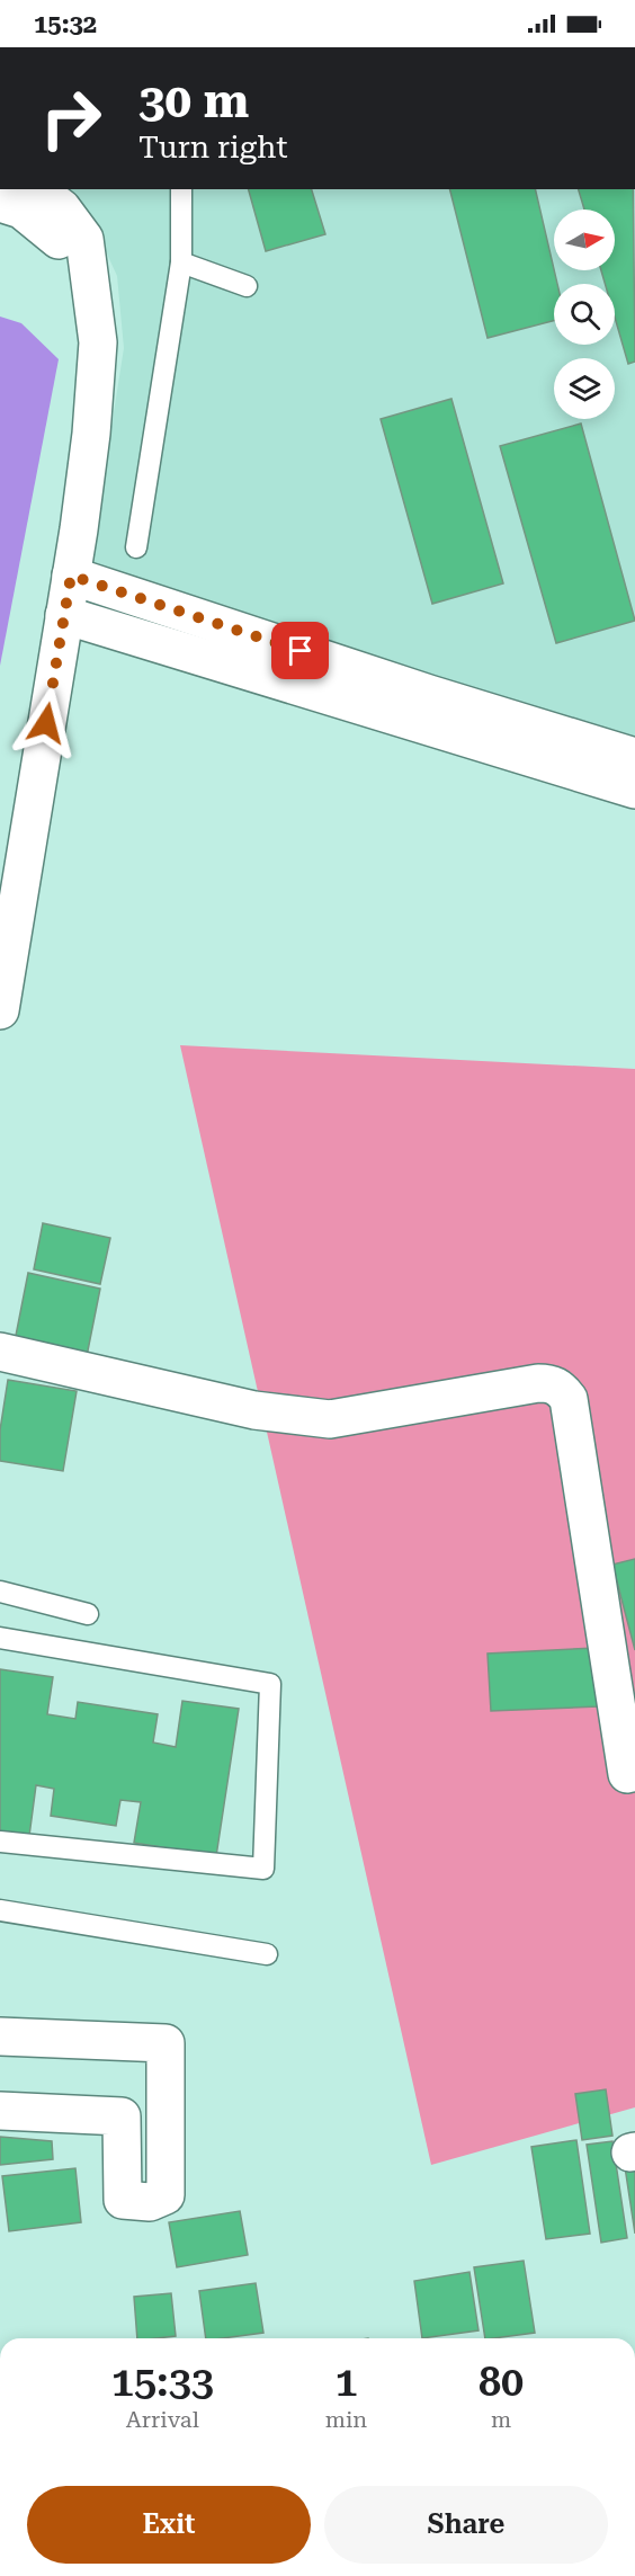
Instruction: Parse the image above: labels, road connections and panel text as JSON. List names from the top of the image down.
{
  "north": "right",
  "page": {
    "status": "15:32",
    "turn": ["30 m", "Turn right"],
    "eta": [
      "15:33",
      "Arrival",
      "1",
      "min",
      "80",
      "m"
    ],
    "buttons": ["Exit", "Share"]
  }
}
